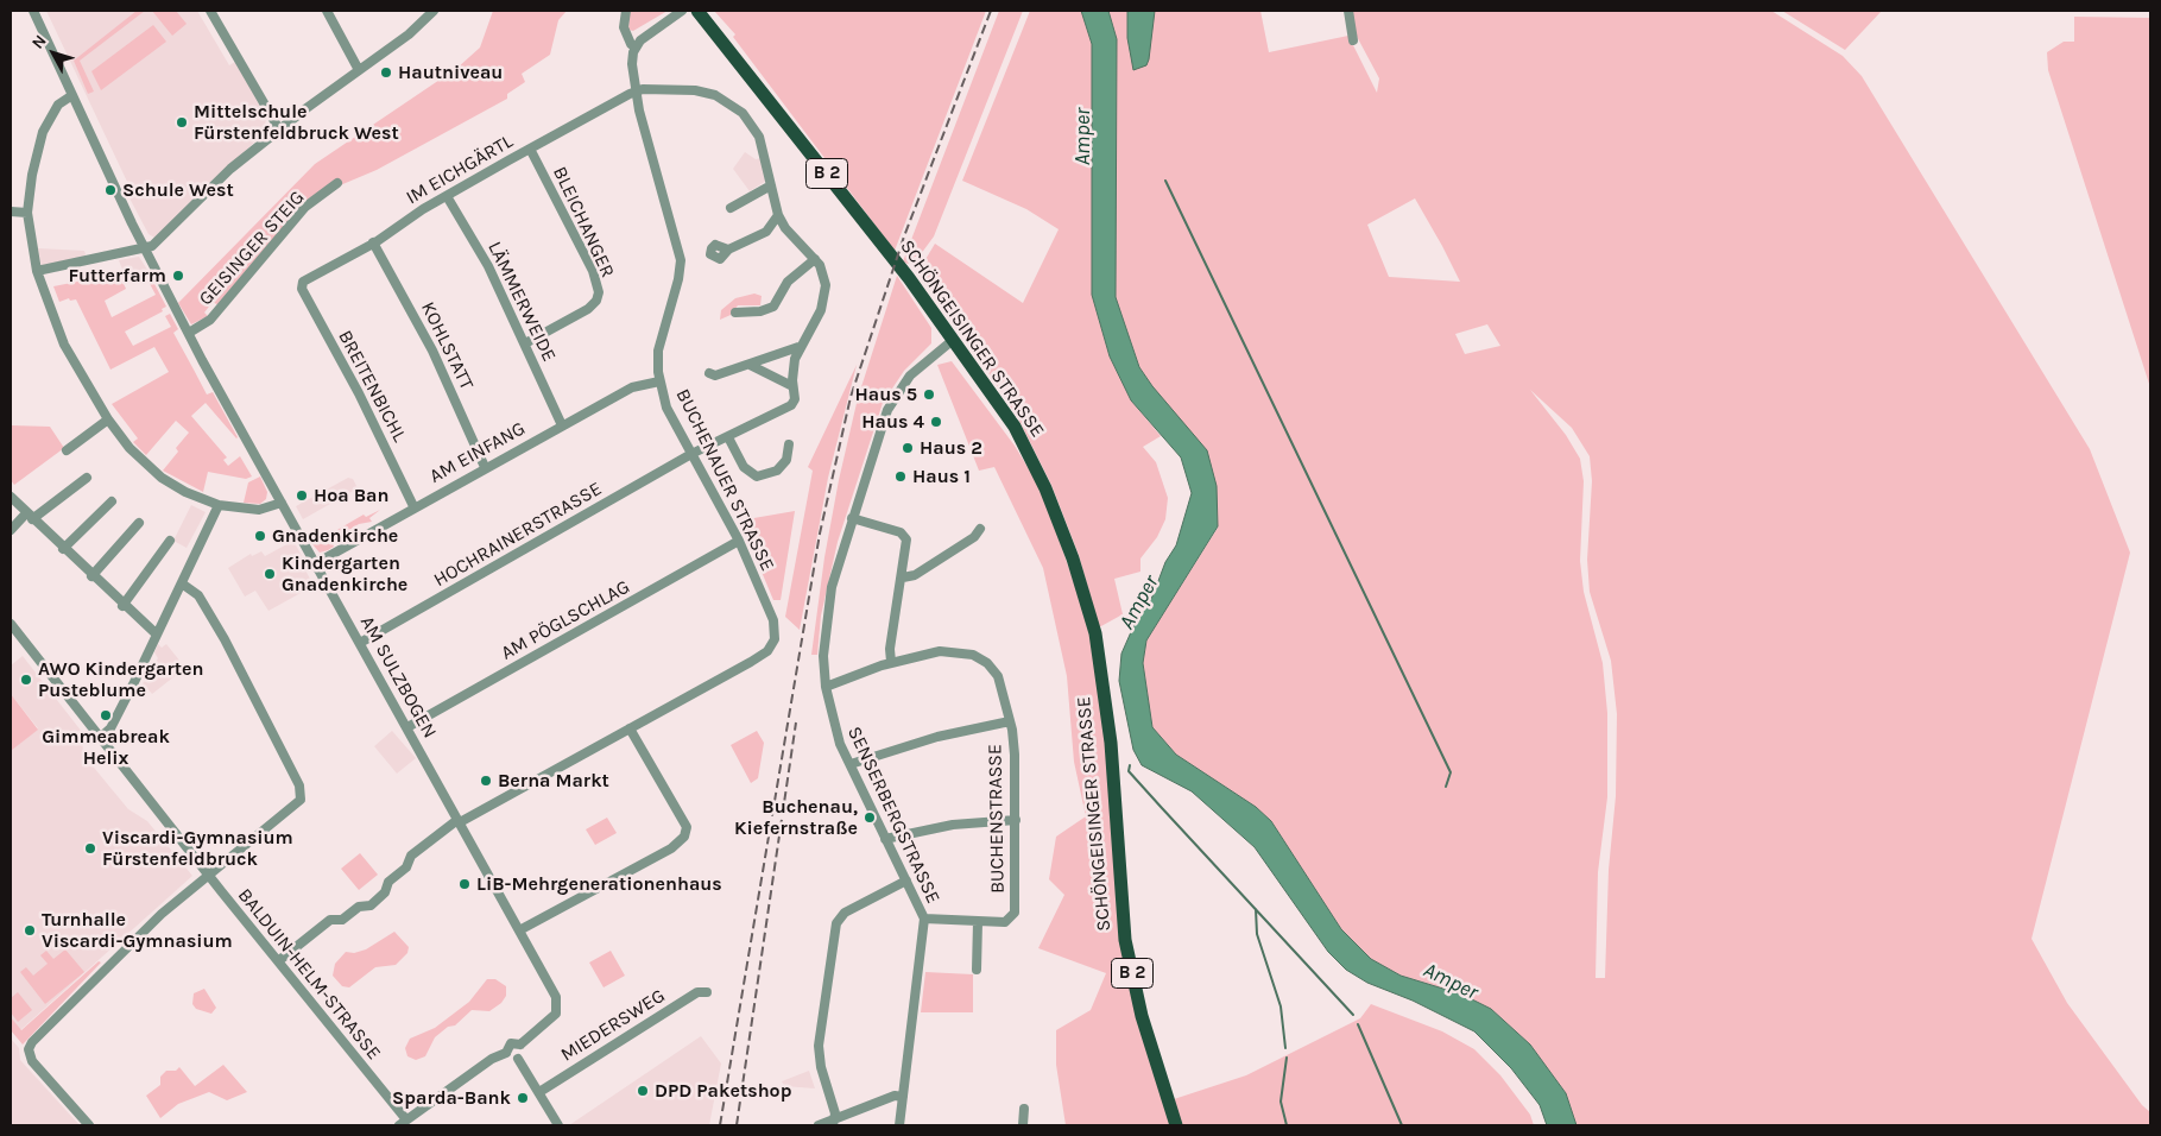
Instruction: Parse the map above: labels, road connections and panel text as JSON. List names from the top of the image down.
{
  "streets": {
    "main road": ["B 2", "SCHÖNGEISINGER STRASSE"],
    "street": [
      "IM EICHGÄRTL",
      "BLEICHANGER",
      "GEISINGER STEIG",
      "LÄMMERWEIDE",
      "KOHLSTATT",
      "BREITENBICHL",
      "AM EINFANG",
      "BUCHENAUER STRASSE",
      "HOCHRAINERSTRASSE",
      "AM PÖGLSCHLAG",
      "AM SULZBOGEN",
      "SENSERBERGSTRASSE",
      "BUCHENSTRASSE",
      "BALDUIN-HELM-STRASSE",
      "MIEDERSWEG"
    ]
  },
  "crossings": [
    ["IM EICHGÄRTL", "BLEICHANGER"],
    ["IM EICHGÄRTL", "LÄMMERWEIDE"],
    ["IM EICHGÄRTL", "KOHLSTATT"],
    ["IM EICHGÄRTL", "BREITENBICHL"],
    ["IM EICHGÄRTL", "BUCHENAUER STRASSE"],
    ["BLEICHANGER", "LÄMMERWEIDE"],
    ["GEISINGER STEIG", "AM SULZBOGEN"],
    ["LÄMMERWEIDE", "AM EINFANG"],
    ["SCHÖNGEISINGER STRASSE", "SENSERBERGSTRASSE"],
    ["KOHLSTATT", "AM EINFANG"],
    ["BREITENBICHL", "AM EINFANG"],
    ["AM EINFANG", "BUCHENAUER STRASSE"],
    ["AM EINFANG", "AM SULZBOGEN"],
    ["BUCHENAUER STRASSE", "HOCHRAINERSTRASSE"],
    ["BUCHENAUER STRASSE", "AM PÖGLSCHLAG"],
    ["BUCHENAUER STRASSE", "AM SULZBOGEN"],
    ["BUCHENAUER STRASSE", "BALDUIN-HELM-STRASSE"],
    ["HOCHRAINERSTRASSE", "AM SULZBOGEN"],
    ["AM PÖGLSCHLAG", "AM SULZBOGEN"],
    ["SENSERBERGSTRASSE", "BUCHENSTRASSE"]
  ],
  "water": ["Amper"],
  "places": [
    "Hautniveau",
    "Mittelschule Fürstenfeldbruck West",
    "Schule West",
    "Futterfarm",
    "Haus 5",
    "Haus 4",
    "Haus 2",
    "Haus 1",
    "Hoa Ban",
    "Gnadenkirche",
    "Kindergarten Gnadenkirche",
    "AWO Kindergarten Pusteblume",
    "Gimmeabreak Helix",
    "Berna Markt",
    "Buchenau, Kiefernstraße",
    "Viscardi-Gymnasium Fürstenfeldbruck",
    "LiB-Mehrgenerationenhaus",
    "Turnhalle Viscardi-Gymnasium",
    "DPD Paketshop",
    "Sparda-Bank"
  ],
  "north": "top left"
}
